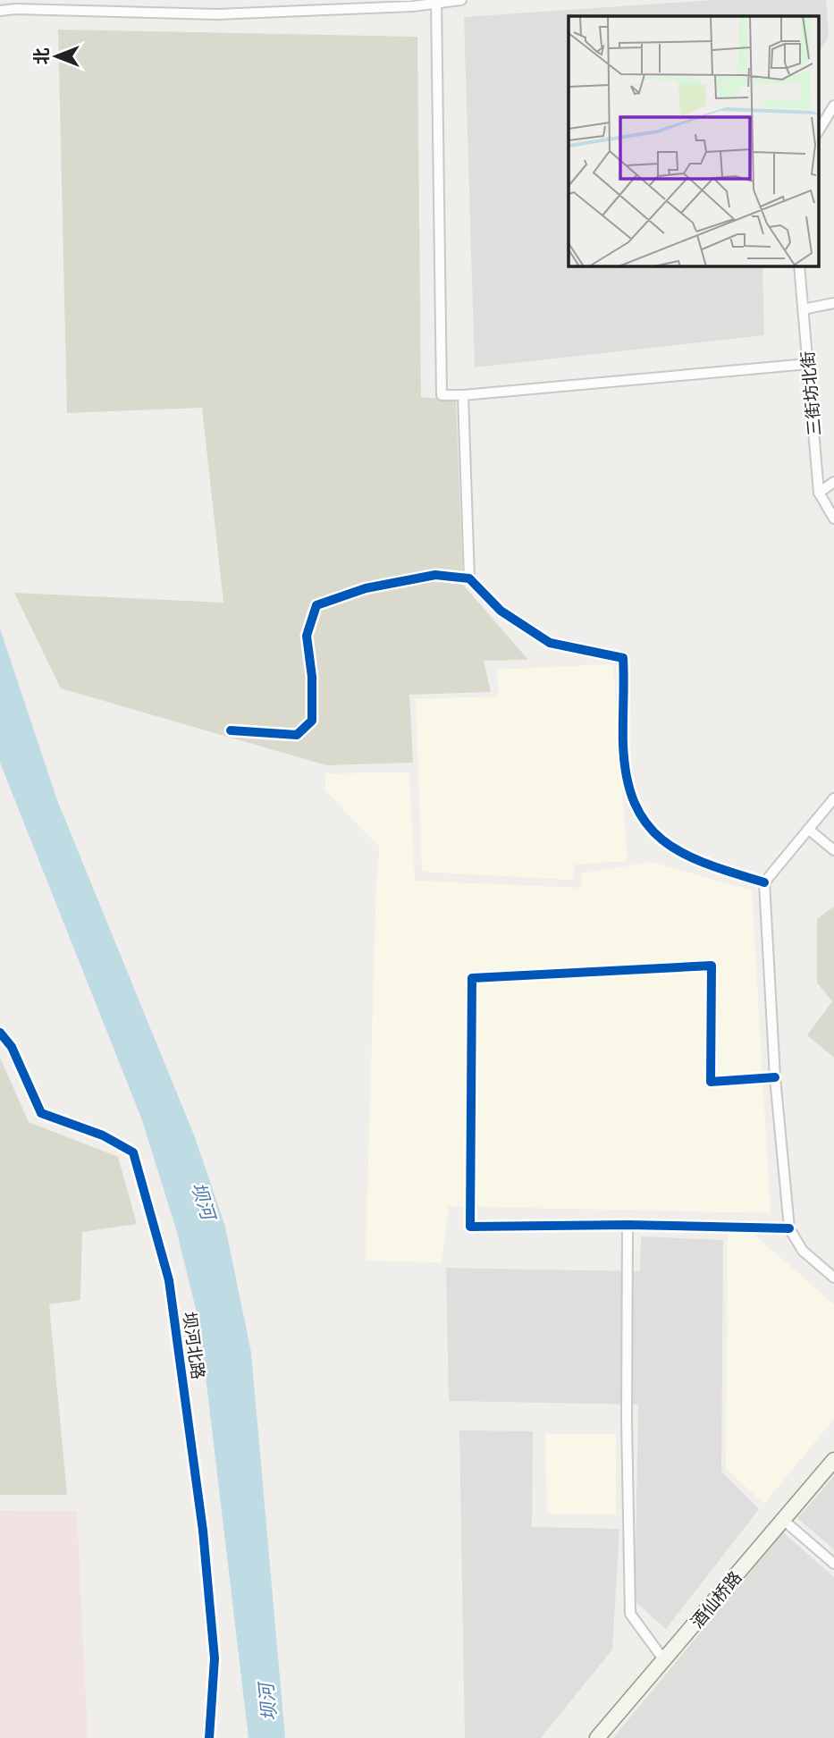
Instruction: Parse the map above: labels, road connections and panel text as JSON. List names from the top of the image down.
{
  "streets": {
    "main road": ["酒仙桥路"],
    "street": ["三街坊北街"],
    "cycle path": ["坝河北路"]
  },
  "water": ["坝河"],
  "north": "left"
}
